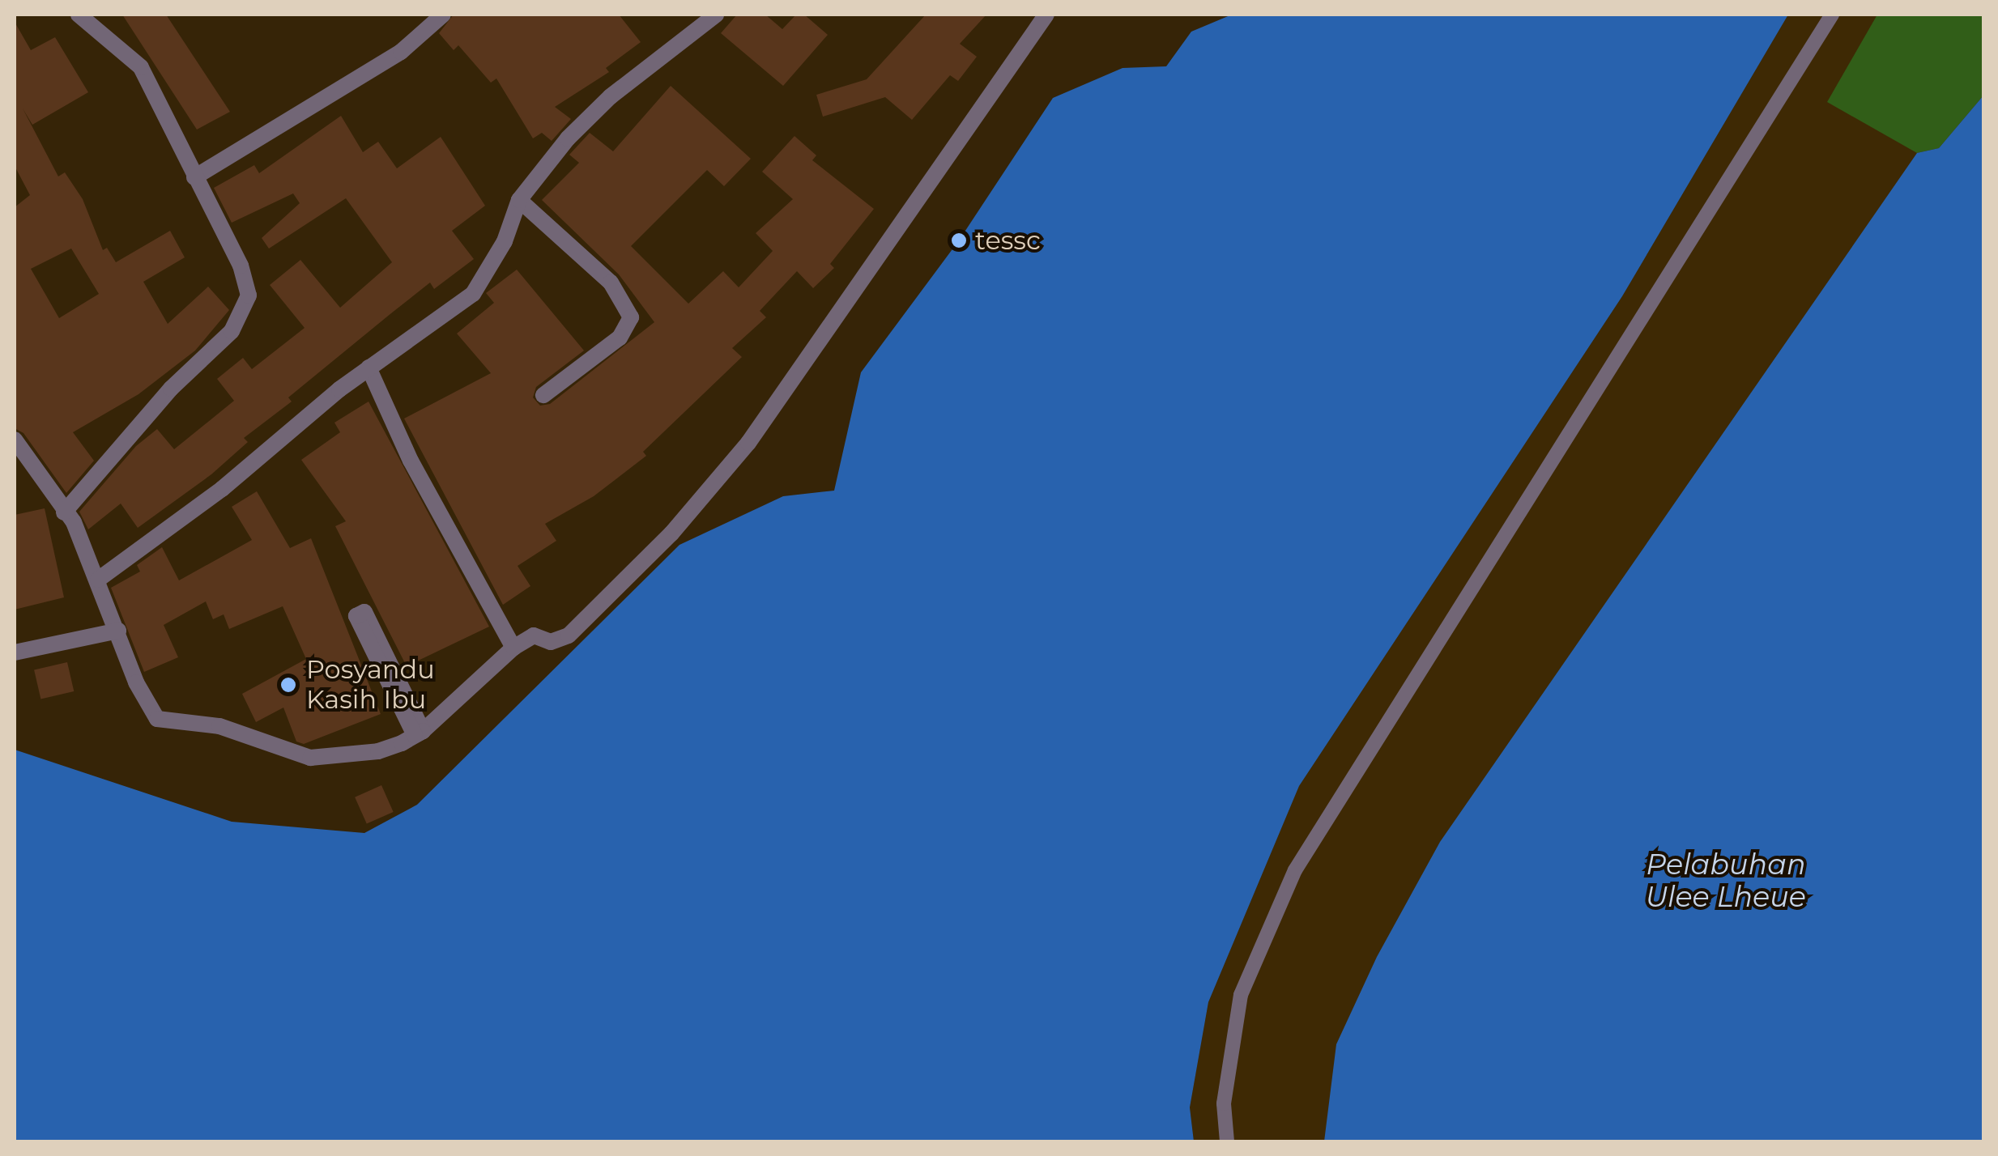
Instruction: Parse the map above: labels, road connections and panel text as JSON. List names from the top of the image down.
{
  "water": ["Pelabuhan Ulee Lheue"],
  "places": ["tessc", "Posyandu Kasih Ibu"]
}
